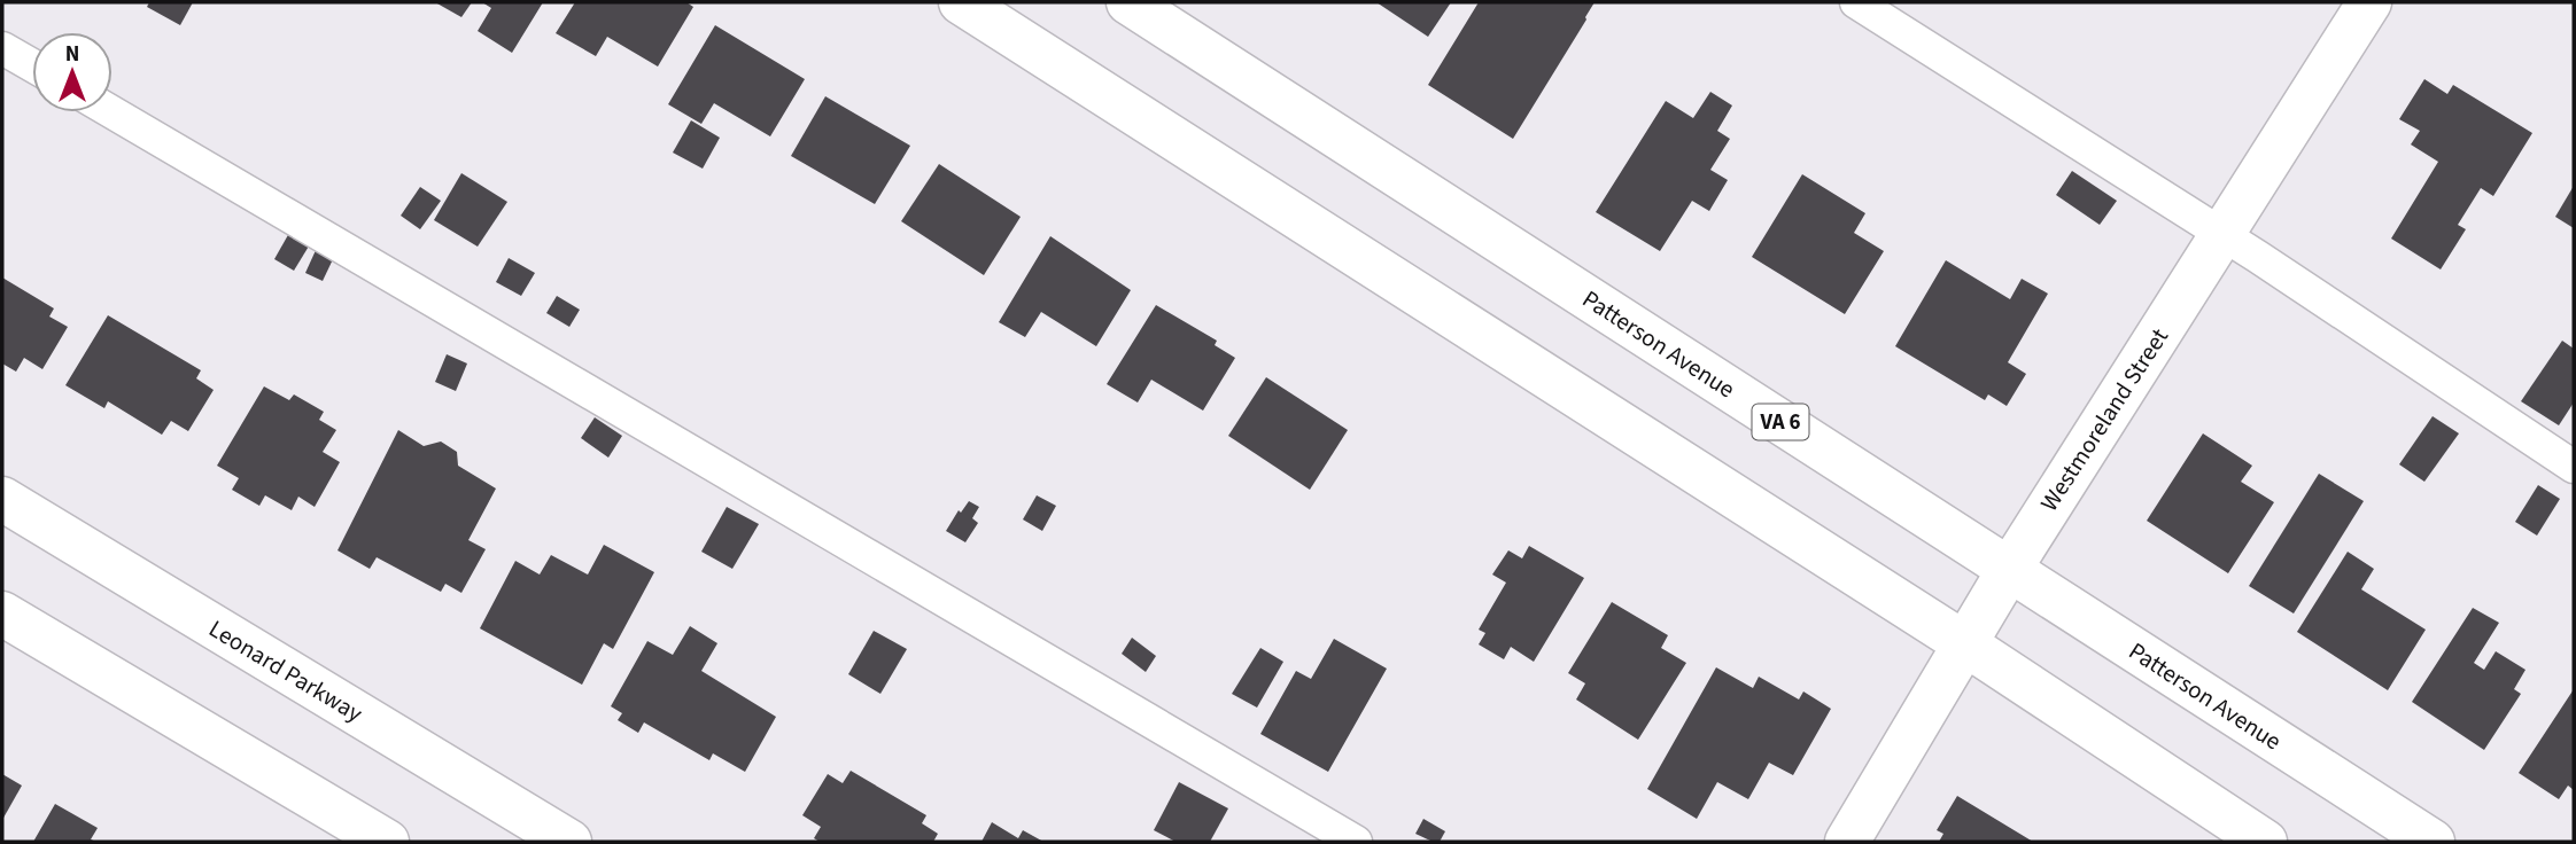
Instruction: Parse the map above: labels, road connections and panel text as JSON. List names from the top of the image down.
{
  "streets": {
    "main road": [
      "Patterson Avenue",
      "Westmoreland Street",
      "VA 6",
      "Leonard Parkway"
    ]
  },
  "crossings": [
    ["Patterson Avenue", "Westmoreland Street"]
  ],
  "north": "top"
}
